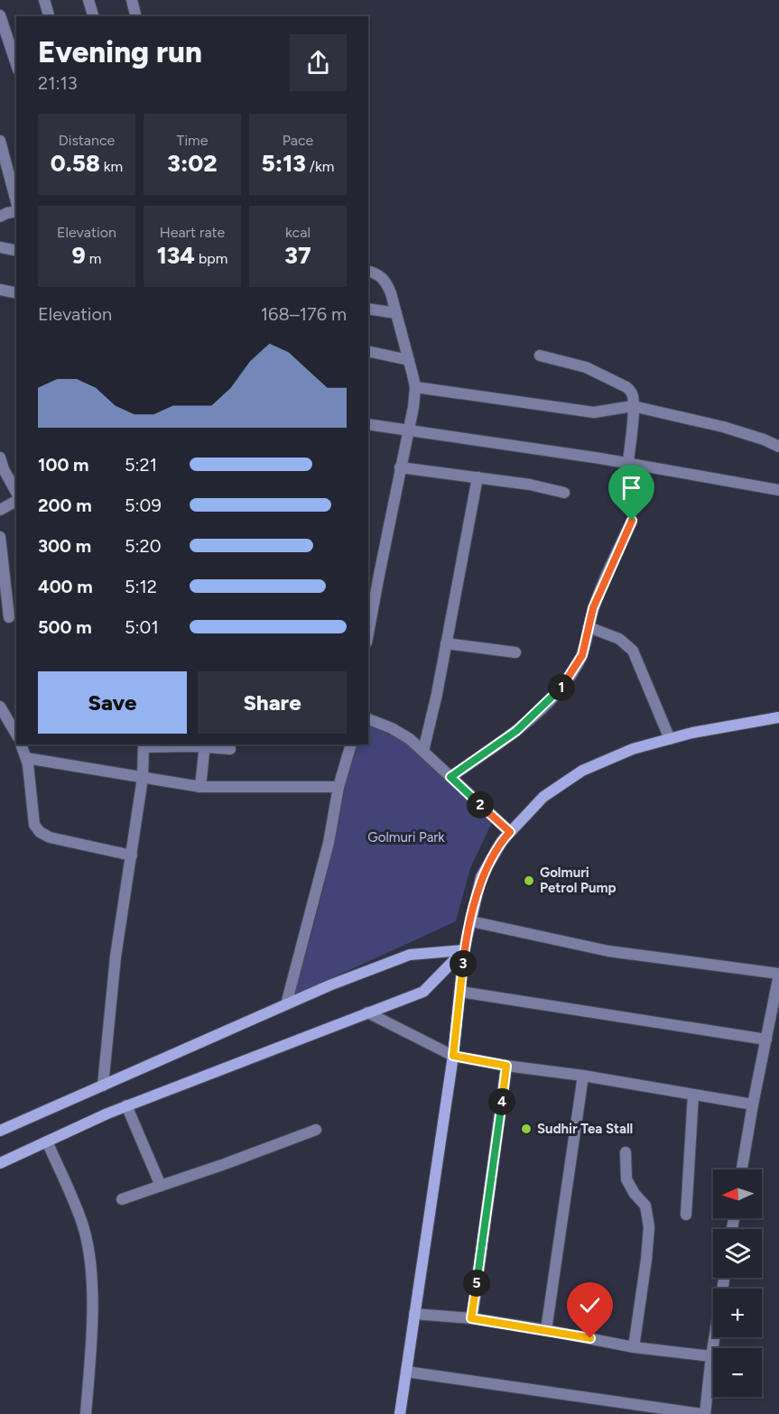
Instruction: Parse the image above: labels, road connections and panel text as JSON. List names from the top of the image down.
{
  "parks": ["Golmuri Park"],
  "places": ["Golmuri Petrol Pump", "Sudhir Tea Stall"],
  "north": "left",
  "page": {
    "heading": ["Evening run", "21:13"],
    "stats": [
      ["Distance", "0.58 km"],
      ["Time", "3:02"],
      ["Pace", "5:13 /km"],
      ["Elevation", "9 m"],
      ["Heart rate", "134 bpm"],
      ["kcal", "37"]
    ],
    "chart": ["Elevation", "168–176 m"],
    "list": [
      {
        "name": "100 m",
        "note": "5:21"
      },
      {
        "name": "200 m",
        "note": "5:09"
      },
      {
        "name": "300 m",
        "note": "5:20"
      },
      {
        "name": "400 m",
        "note": "5:12"
      },
      {
        "name": "500 m",
        "note": "5:01"
      }
    ],
    "buttons": ["Save", "Share"],
    "pins": [
      "1",
      "2",
      "3",
      "4",
      "5"
    ],
    "map_buttons": ["+", "−"]
  }
}
